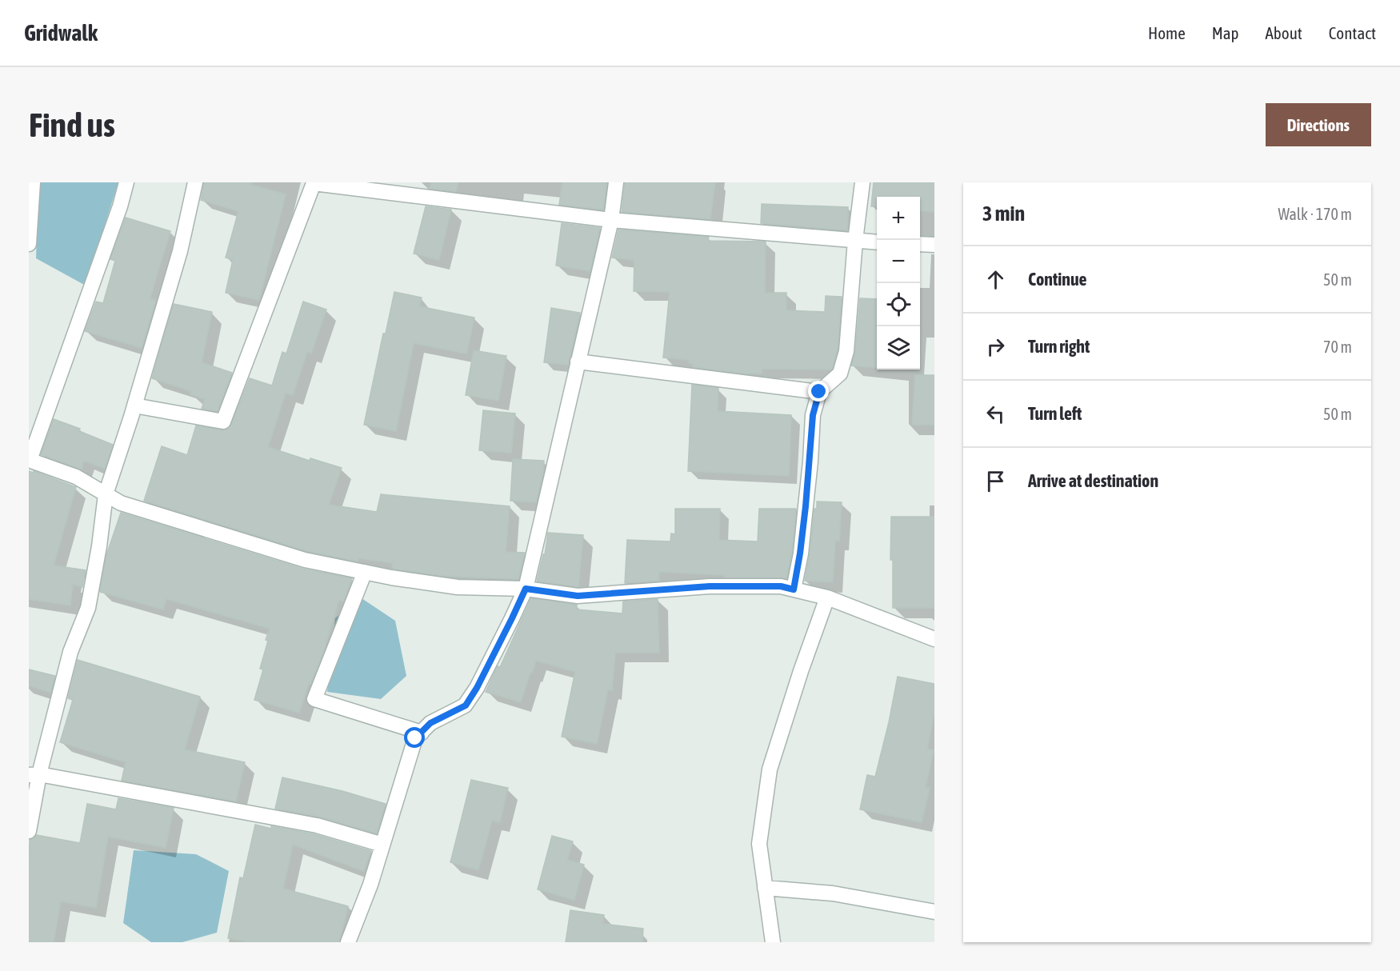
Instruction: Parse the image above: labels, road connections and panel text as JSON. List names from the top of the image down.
{
  "page": {
    "header": "Gridwalk",
    "nav": [
      "Home",
      "Map",
      "About",
      "Contact"
    ],
    "buttons": "Directions",
    "title": "Find us",
    "heading": ["3 min", "Walk · 170 m"],
    "map_buttons": ["+", "−"],
    "list": [
      ["Continue", "50 m"],
      ["Turn right", "70 m"],
      ["Turn left", "50 m"],
      "Arrive at destination"
    ]
  }
}
